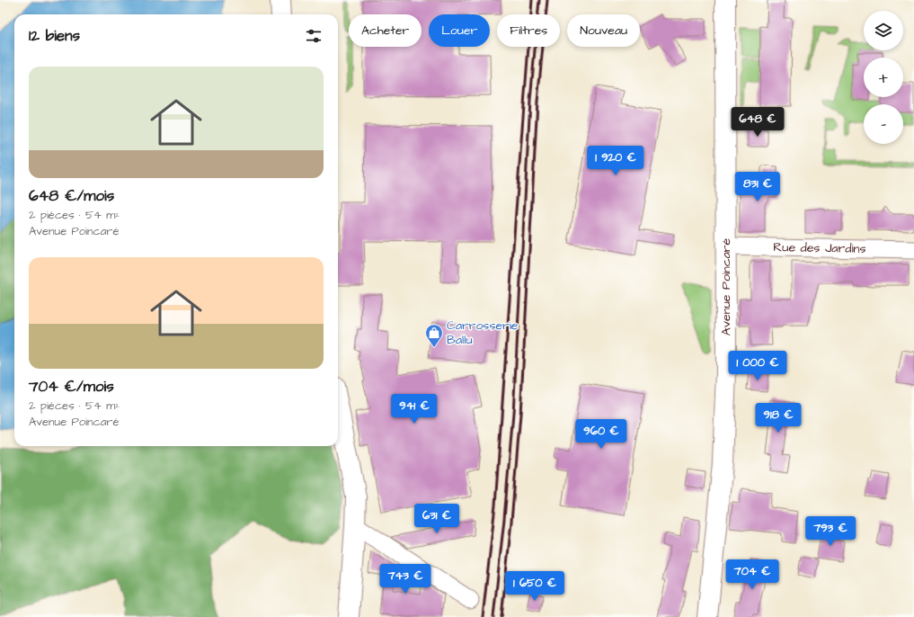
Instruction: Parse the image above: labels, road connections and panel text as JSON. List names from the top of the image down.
{
  "streets": {
    "main road": ["Avenue Poincaré"],
    "street": ["Rue des Jardins"]
  },
  "crossings": [
    ["Rue des Jardins", "Avenue Poincaré"]
  ],
  "places": {
    "shop": ["Carrosserie Ballu"]
  },
  "page": {
    "map_buttons": ["+", "−"],
    "chip": [
      "Acheter",
      "Louer",
      "Filtres",
      "Nouveau"
    ],
    "heading": "12 biens",
    "list": [
      {
        "name": "648 €/mois",
        "note": "2 pièces · 54 m² · Avenue Poincaré"
      },
      {
        "name": "704 €/mois",
        "note": "2 pièces · 54 m² · Avenue Poincaré"
      }
    ],
    "price": [
      "648 €",
      "1 920 €",
      "831 €",
      "1 000 €",
      "941 €",
      "918 €",
      "960 €",
      "631 €",
      "793 €",
      "704 €",
      "743 €",
      "1 650 €"
    ]
  }
}
